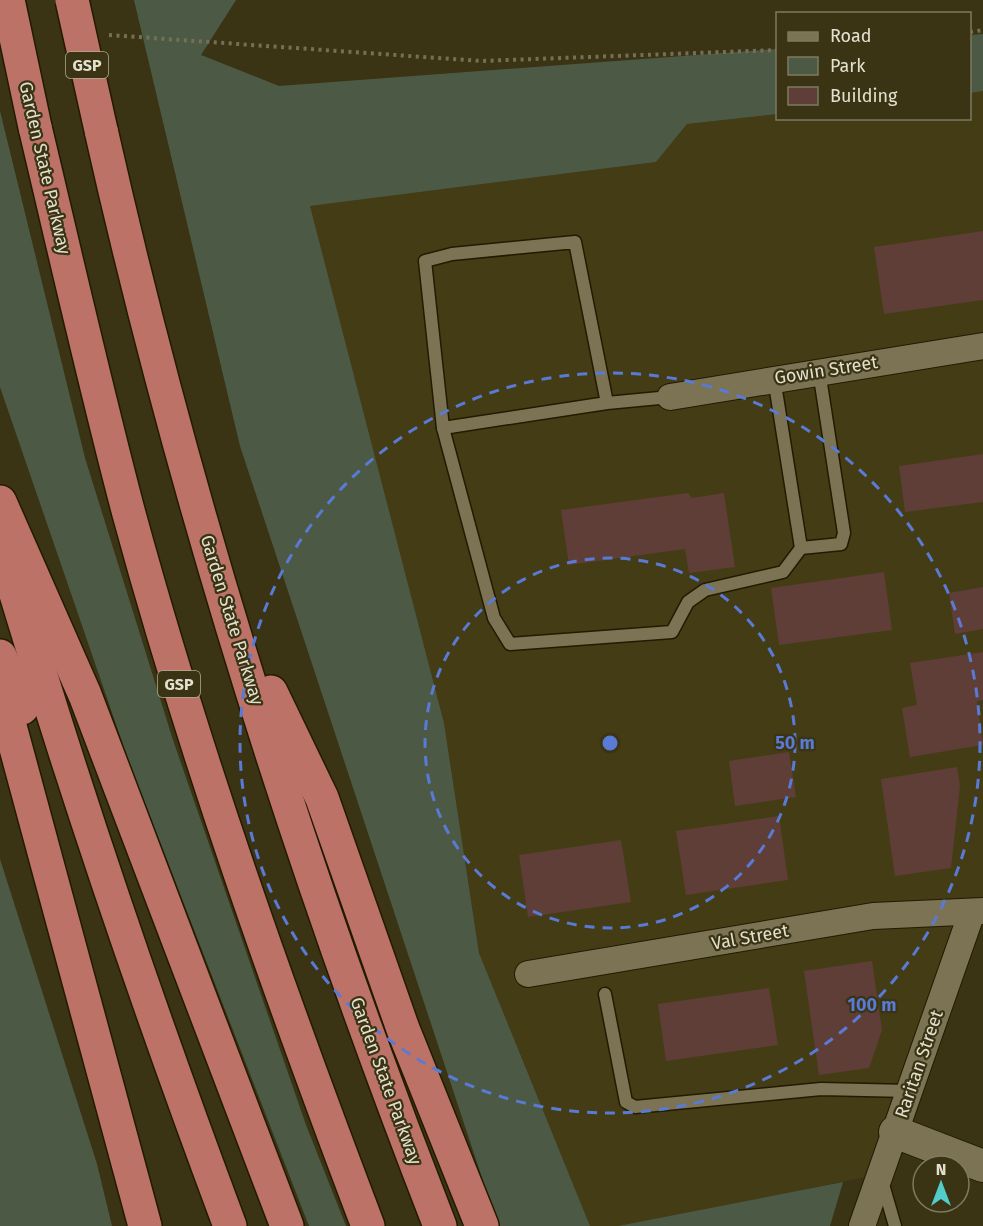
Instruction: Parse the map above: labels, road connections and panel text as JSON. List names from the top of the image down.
{
  "streets": {
    "highway": ["GSP", "Garden State Parkway"],
    "street": ["Gowin Street", "Val Street", "Raritan Street"]
  },
  "crossings": [
    ["Val Street", "Raritan Street"]
  ],
  "legend": ["Road", "Park", "Building"],
  "north": "top",
  "rings": ["50 m", "100 m"]
}
